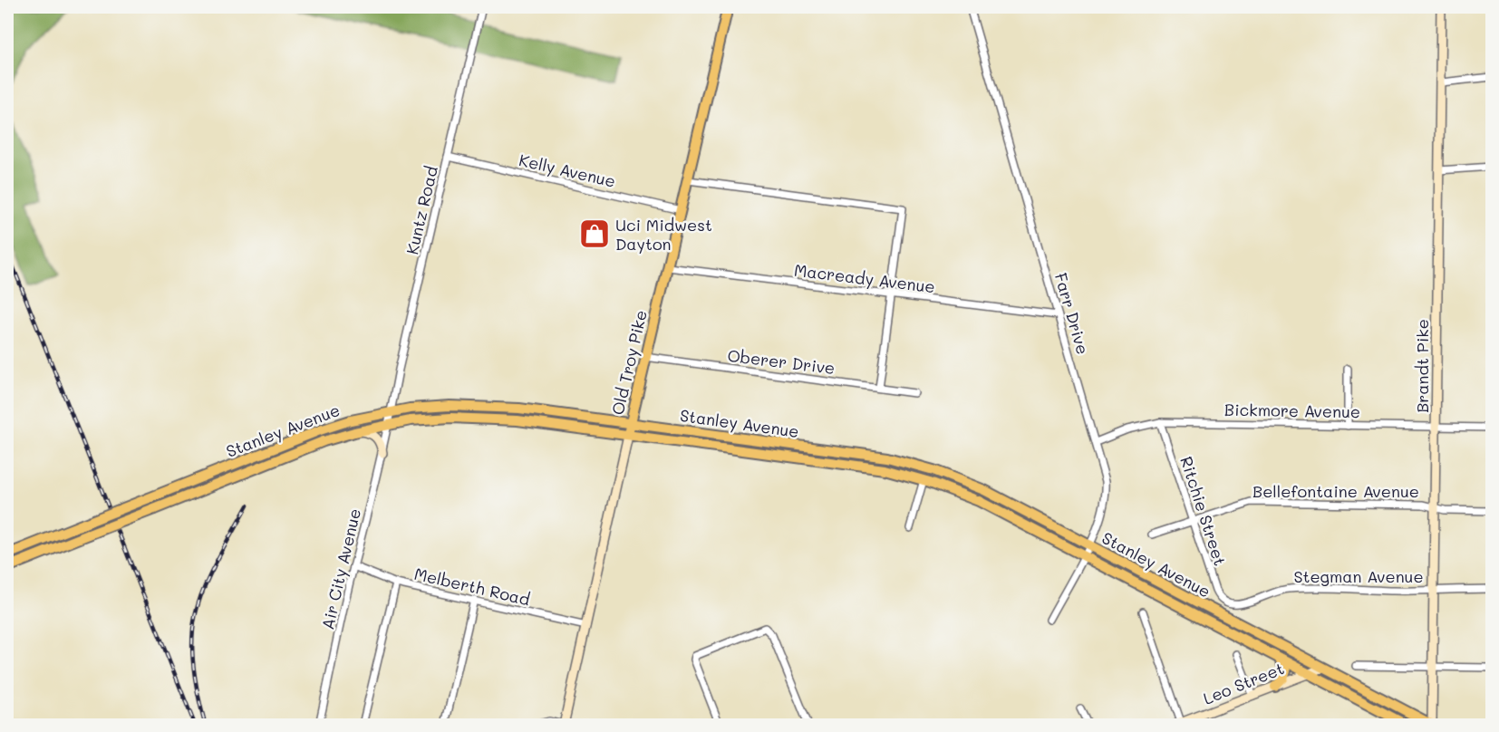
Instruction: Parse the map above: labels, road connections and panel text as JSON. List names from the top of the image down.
{
  "streets": {
    "main road": [
      "Old Troy Pike",
      "Brandt Pike",
      "Stanley Avenue",
      "Leo Street"
    ],
    "street": [
      "Kelly Avenue",
      "Kuntz Road",
      "Macready Avenue",
      "Farr Drive",
      "Oberer Drive",
      "Bickmore Avenue",
      "Bellefontaine Avenue",
      "Ritchie Street",
      "Air City Avenue",
      "Stegman Avenue",
      "Melberth Road"
    ]
  },
  "crossings": [
    ["Kelly Avenue", "Kuntz Road"],
    ["Kelly Avenue", "Old Troy Pike"],
    ["Kuntz Road", "Stanley Avenue"],
    ["Kuntz Road", "Air City Avenue"],
    ["Macready Avenue", "Farr Drive"],
    ["Macready Avenue", "Old Troy Pike"],
    ["Farr Drive", "Bickmore Avenue"],
    ["Farr Drive", "Stanley Avenue"],
    ["Oberer Drive", "Old Troy Pike"],
    ["Old Troy Pike", "Stanley Avenue"],
    ["Old Troy Pike", "Melberth Road"],
    ["Brandt Pike", "Bickmore Avenue"],
    ["Brandt Pike", "Stanley Avenue"],
    ["Brandt Pike", "Bellefontaine Avenue"],
    ["Brandt Pike", "Stegman Avenue"],
    ["Bickmore Avenue", "Ritchie Street"],
    ["Stanley Avenue", "Air City Avenue"],
    ["Stanley Avenue", "Leo Street"],
    ["Bellefontaine Avenue", "Ritchie Street"],
    ["Ritchie Street", "Stegman Avenue"],
    ["Air City Avenue", "Melberth Road"]
  ],
  "places": {
    "shop": ["Uci Midwest Dayton"]
  }
}
